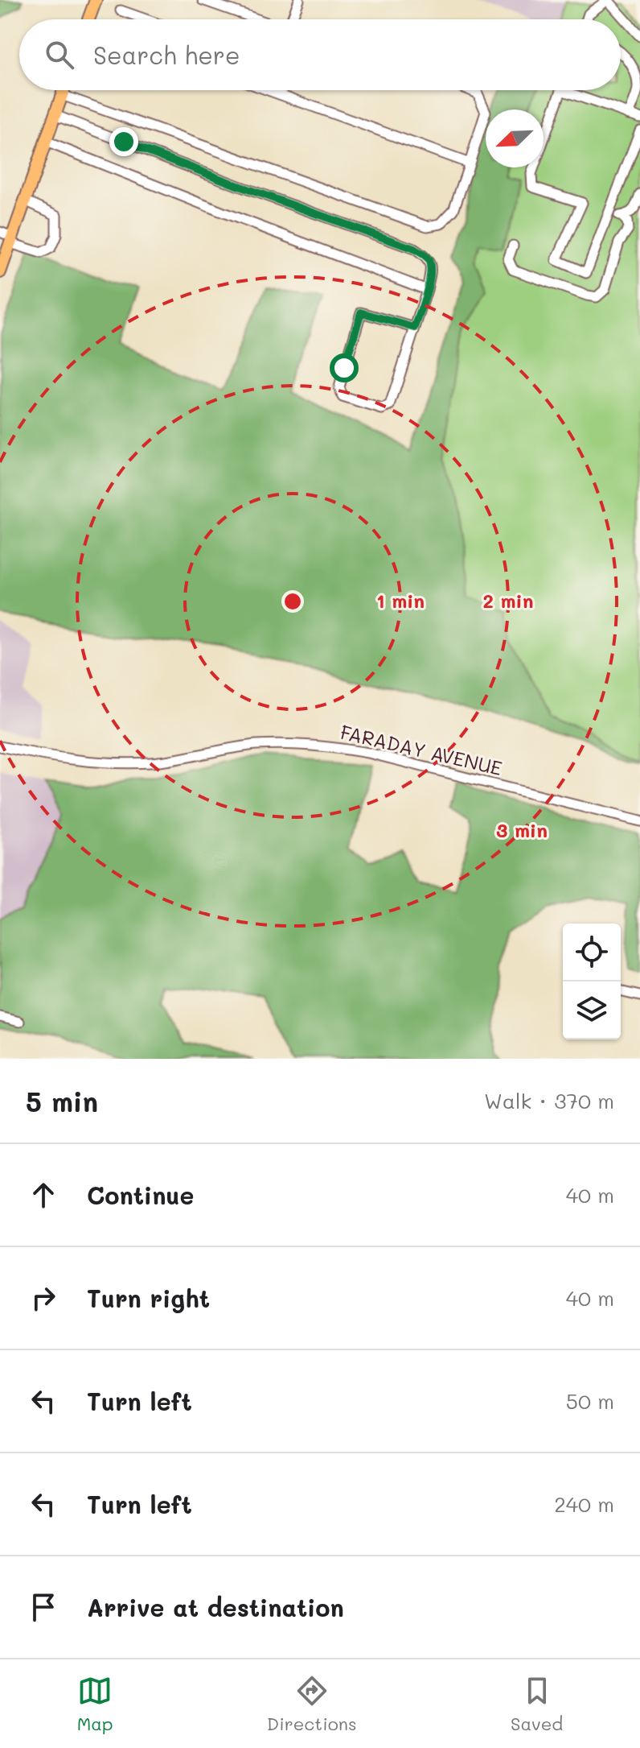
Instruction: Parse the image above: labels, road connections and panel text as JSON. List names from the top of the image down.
{
  "streets": {
    "street": ["FARADAY AVENUE"]
  },
  "north": "bottom left",
  "page": {
    "search": "Search here",
    "heading": ["5 min", "Walk · 370 m"],
    "list": [
      ["Continue", "40 m"],
      ["Turn right", "40 m"],
      ["Turn left", "50 m"],
      ["Turn left", "240 m"],
      "Arrive at destination"
    ],
    "nav": ["Map", "Directions", "Saved"]
  },
  "rings": ["1 min", "2 min", "3 min"]
}
